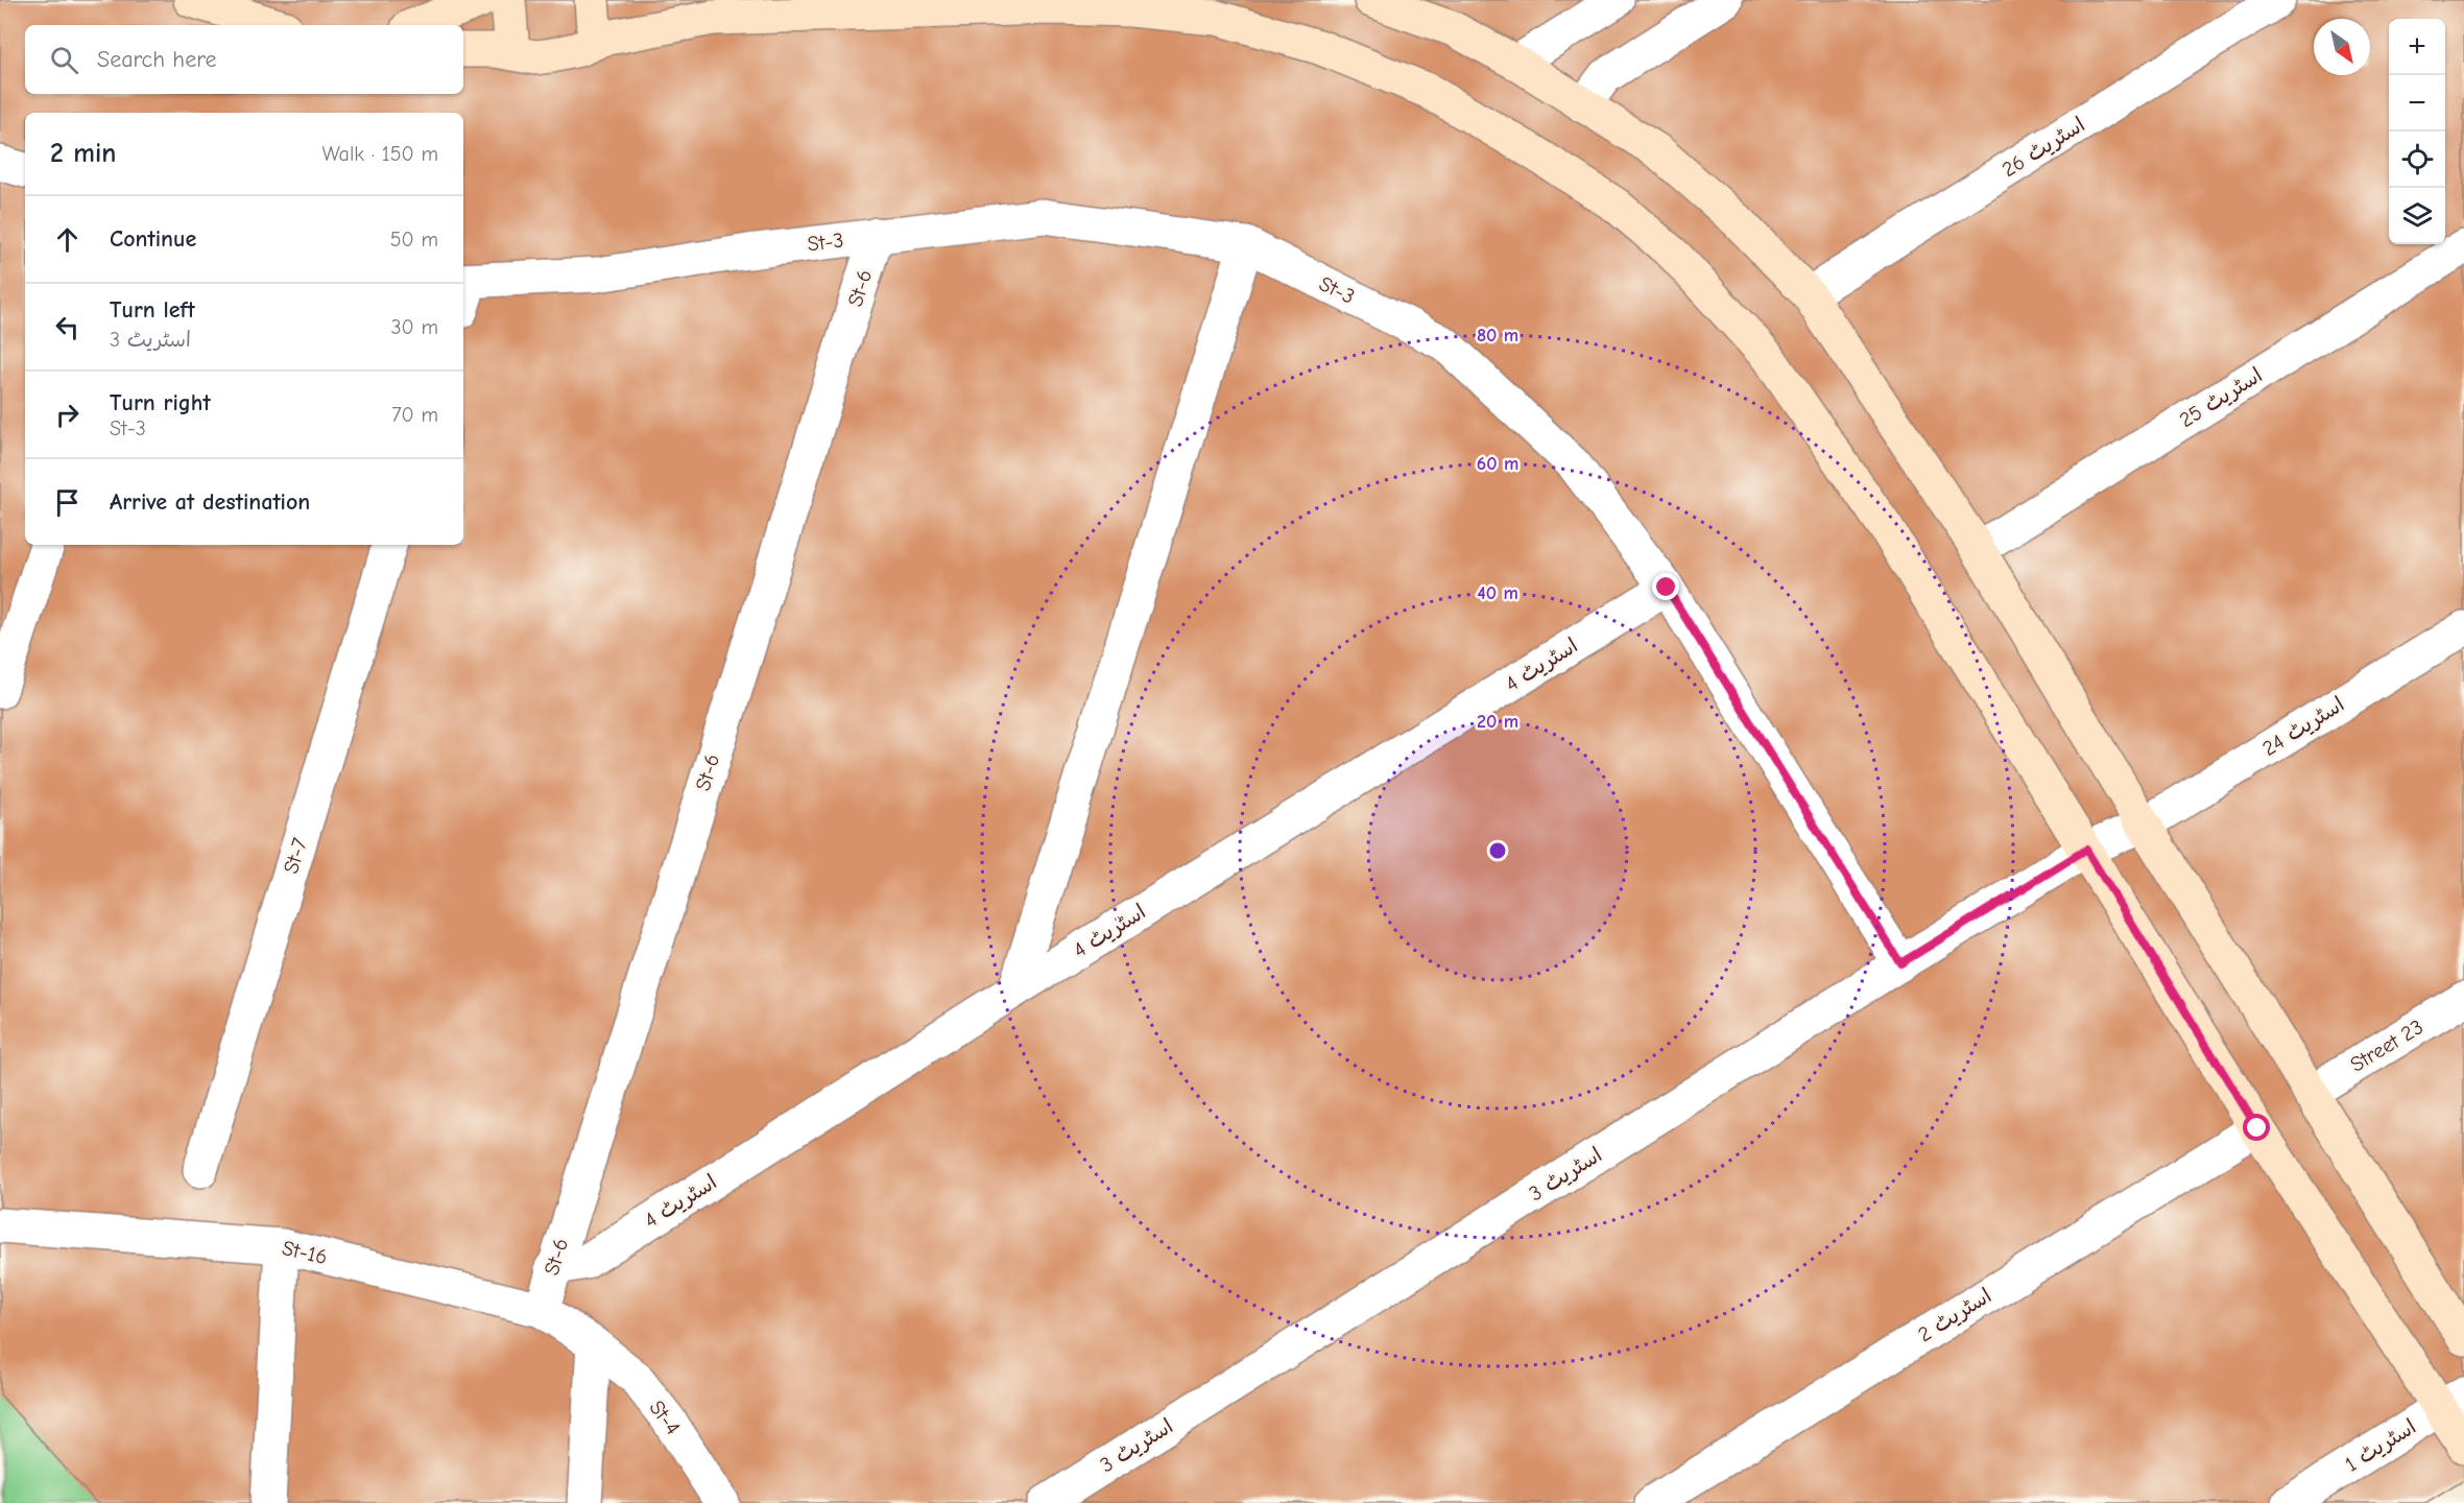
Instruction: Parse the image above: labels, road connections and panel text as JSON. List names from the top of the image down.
{
  "streets": {
    "street": [
      "اسٹریٹ 26",
      "St-3",
      "St-6",
      "اسٹریٹ 25",
      "اسٹریٹ 4",
      "اسٹریٹ 24",
      "St-7",
      "Street 23",
      "اسٹریٹ 3",
      "St-16",
      "اسٹریٹ 2",
      "St-4",
      "اسٹریٹ 1"
    ]
  },
  "crossings": [
    ["St-3", "St-6"],
    ["St-3", "اسٹریٹ 4"],
    ["St-3", "اسٹریٹ 3"],
    ["St-6", "اسٹریٹ 4"],
    ["St-6", "St-16"],
    ["اسٹریٹ 24", "اسٹریٹ 3"],
    ["St-16", "St-4"]
  ],
  "north": "bottom right",
  "page": {
    "map_buttons": ["+", "−"],
    "search": "Search here",
    "heading": ["2 min", "Walk · 150 m"],
    "list": [
      ["Continue", "50 m"],
      ["Turn left", "اسٹریٹ 3", "30 m"],
      ["Turn right", "St-3", "70 m"],
      "Arrive at destination"
    ]
  },
  "rings": [
    "80 m",
    "60 m",
    "40 m",
    "20 m"
  ]
}
